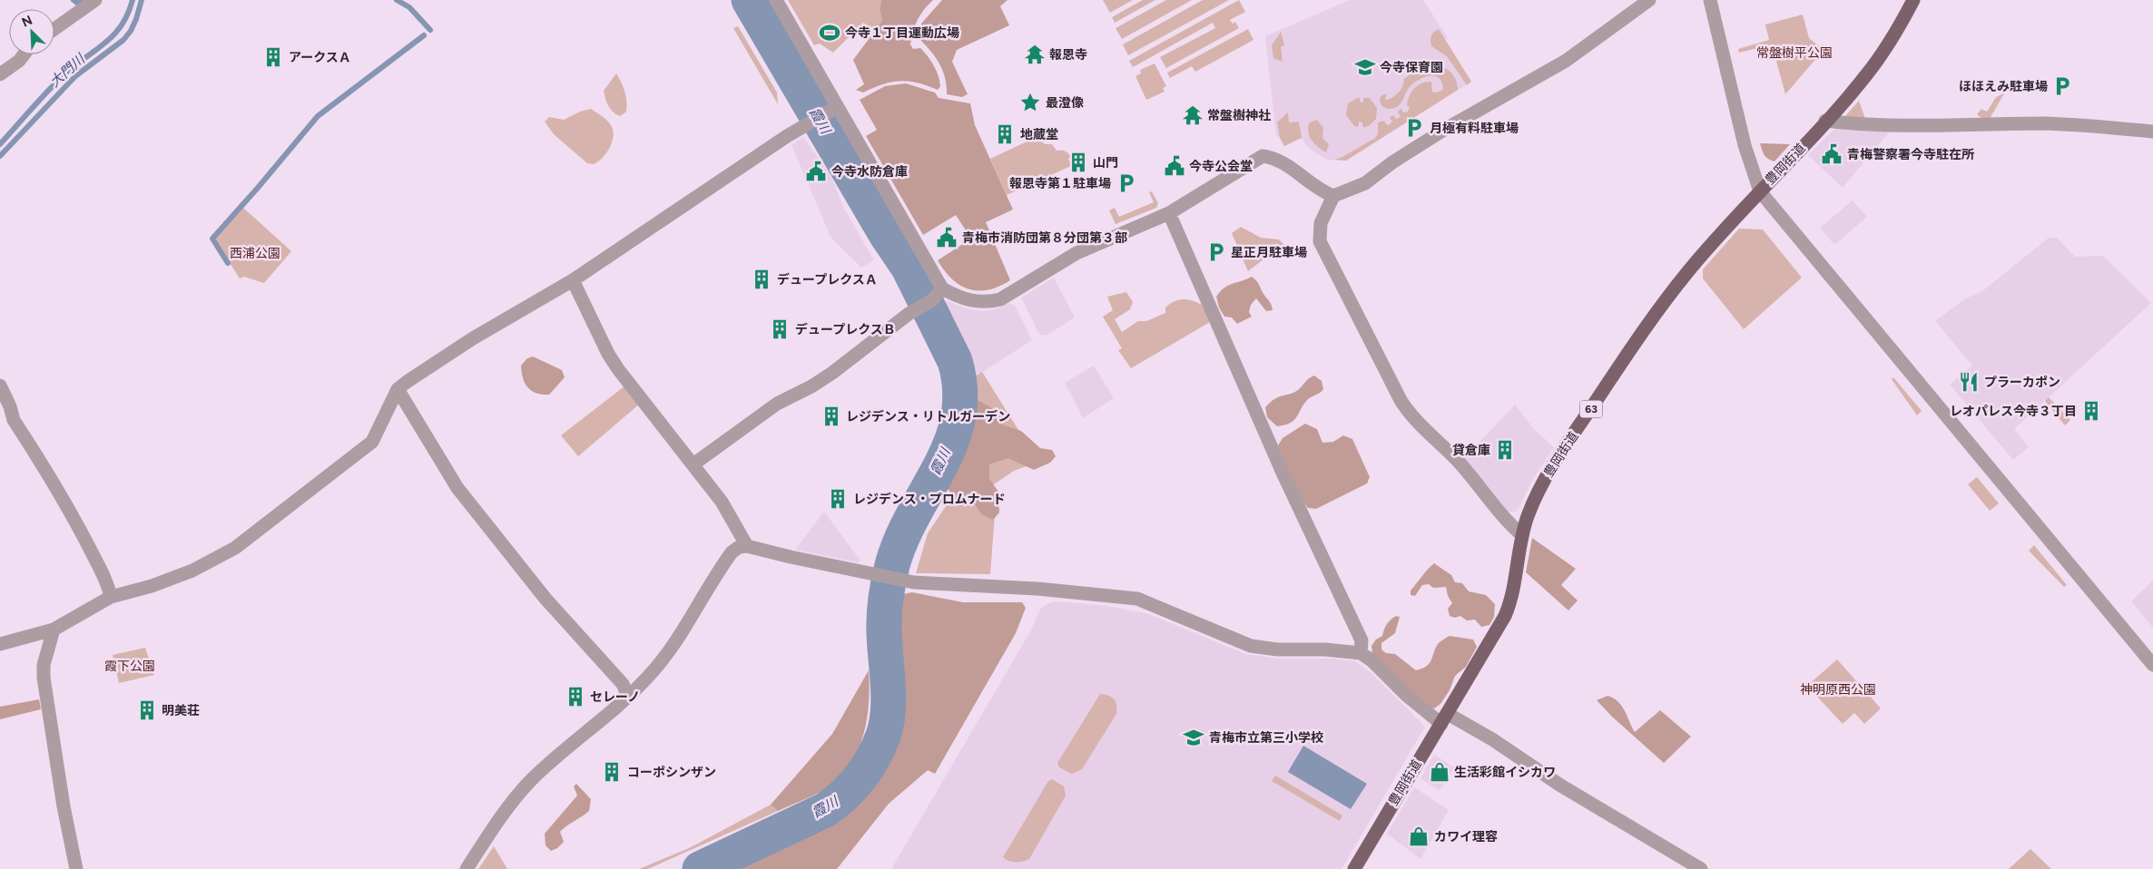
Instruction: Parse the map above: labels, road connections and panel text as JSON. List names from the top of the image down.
{
  "streets": {
    "main road": ["豊岡街道", "63"]
  },
  "water": ["大門川", "霞川"],
  "parks": [
    "常盤樹平公園",
    "西浦公園",
    "霞下公園",
    "神明原西公園"
  ],
  "places": {
    "sports": ["今寺１丁目運動広場"],
    "temple": ["報恩寺", "常盤樹神社"],
    "building": [
      "アークスＡ",
      "地蔵堂",
      "山門",
      "デュープレクスＡ",
      "デュープレクスＢ",
      "レオパレス今寺３丁目",
      "レジデンス・リトルガーデン",
      "貸倉庫",
      "レジデンス・プロムナード",
      "セレーノ",
      "明美荘",
      "コーポシンザン"
    ],
    "school or university": ["今寺保育園", "青梅市立第三小学校"],
    "parking": [
      "ほほえみ駐車場",
      "月極有料駐車場",
      "報恩寺第１駐車場",
      "星正月駐車場"
    ],
    "place": ["最澄像"],
    "public building": [
      "青梅警察署今寺駐在所",
      "今寺公会堂",
      "今寺水防倉庫",
      "青梅市消防団第８分団第３部"
    ],
    "restaurant": ["プラーカポン"],
    "shop": ["生活彩館イシカワ", "カワイ理容"]
  },
  "north": "top left"
}
